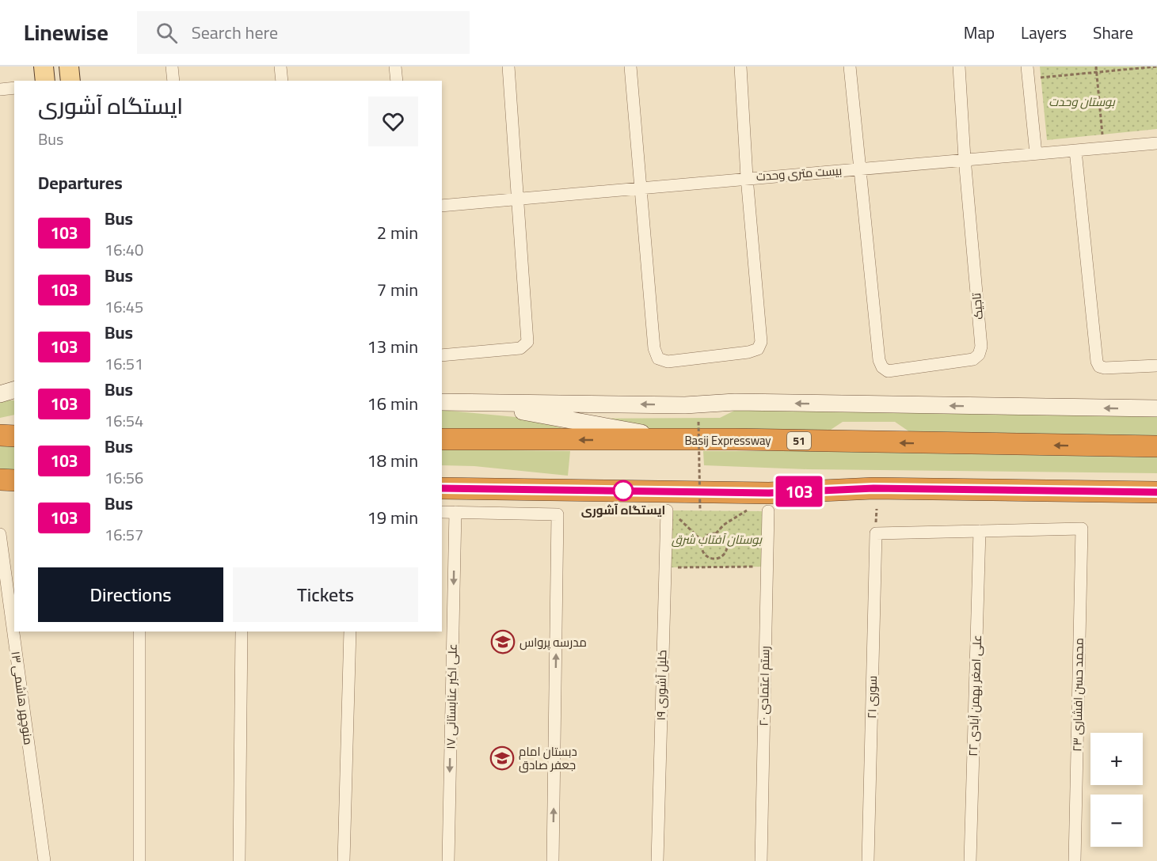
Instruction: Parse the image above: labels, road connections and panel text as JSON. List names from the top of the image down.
{
  "streets": {
    "highway": ["Basij Expressway", "51"],
    "street": [
      "بیست متری وحدت",
      "تاجیک",
      "خلیل آشوری ۱۹",
      "رستم اعتمادی ۲۰",
      "محمد حسن افشاری ۲۳",
      "علی اصغر بهمن آبادی ۲۲",
      "علی اکبر عنابستانی ۱۷",
      "سوری ۲۱",
      "منوچهر هاشمی ۱۳"
    ]
  },
  "crossings": [
    ["بیست متری وحدت", "تاجیک"],
    ["محمد حسن افشاری ۲۳", "علی اصغر بهمن آبادی ۲۲"],
    ["محمد حسن افشاری ۲۳", "سوری ۲۱"],
    ["علی اصغر بهمن آبادی ۲۲", "سوری ۲۱"]
  ],
  "parks": ["بوستان وحدت", "بوستان آفتاب شرق"],
  "places": {
    "other": ["ایستگاه آشوری"],
    "school or university": ["مدرسه پرواس", "دبستان امام جعفر صادق"]
  },
  "lines": ["bus line 103"],
  "page": {
    "header": "Linewise",
    "search": "Search here",
    "nav": ["Map", "Layers", "Share"],
    "on_map": "103",
    "heading": [
      ["ایستگاه آشوری", "Bus"],
      "Departures"
    ],
    "list": [
      {
        "mark": "103",
        "name": "Bus",
        "note": "16:40",
        "value": "2 min"
      },
      {
        "mark": "103",
        "name": "Bus",
        "note": "16:45",
        "value": "7 min"
      },
      {
        "mark": "103",
        "name": "Bus",
        "note": "16:51",
        "value": "13 min"
      },
      {
        "mark": "103",
        "name": "Bus",
        "note": "16:54",
        "value": "16 min"
      },
      {
        "mark": "103",
        "name": "Bus",
        "note": "16:56",
        "value": "18 min"
      },
      {
        "mark": "103",
        "name": "Bus",
        "note": "16:57",
        "value": "19 min"
      }
    ],
    "buttons": ["Directions", "Tickets"],
    "map_buttons": ["+", "−"]
  }
}
